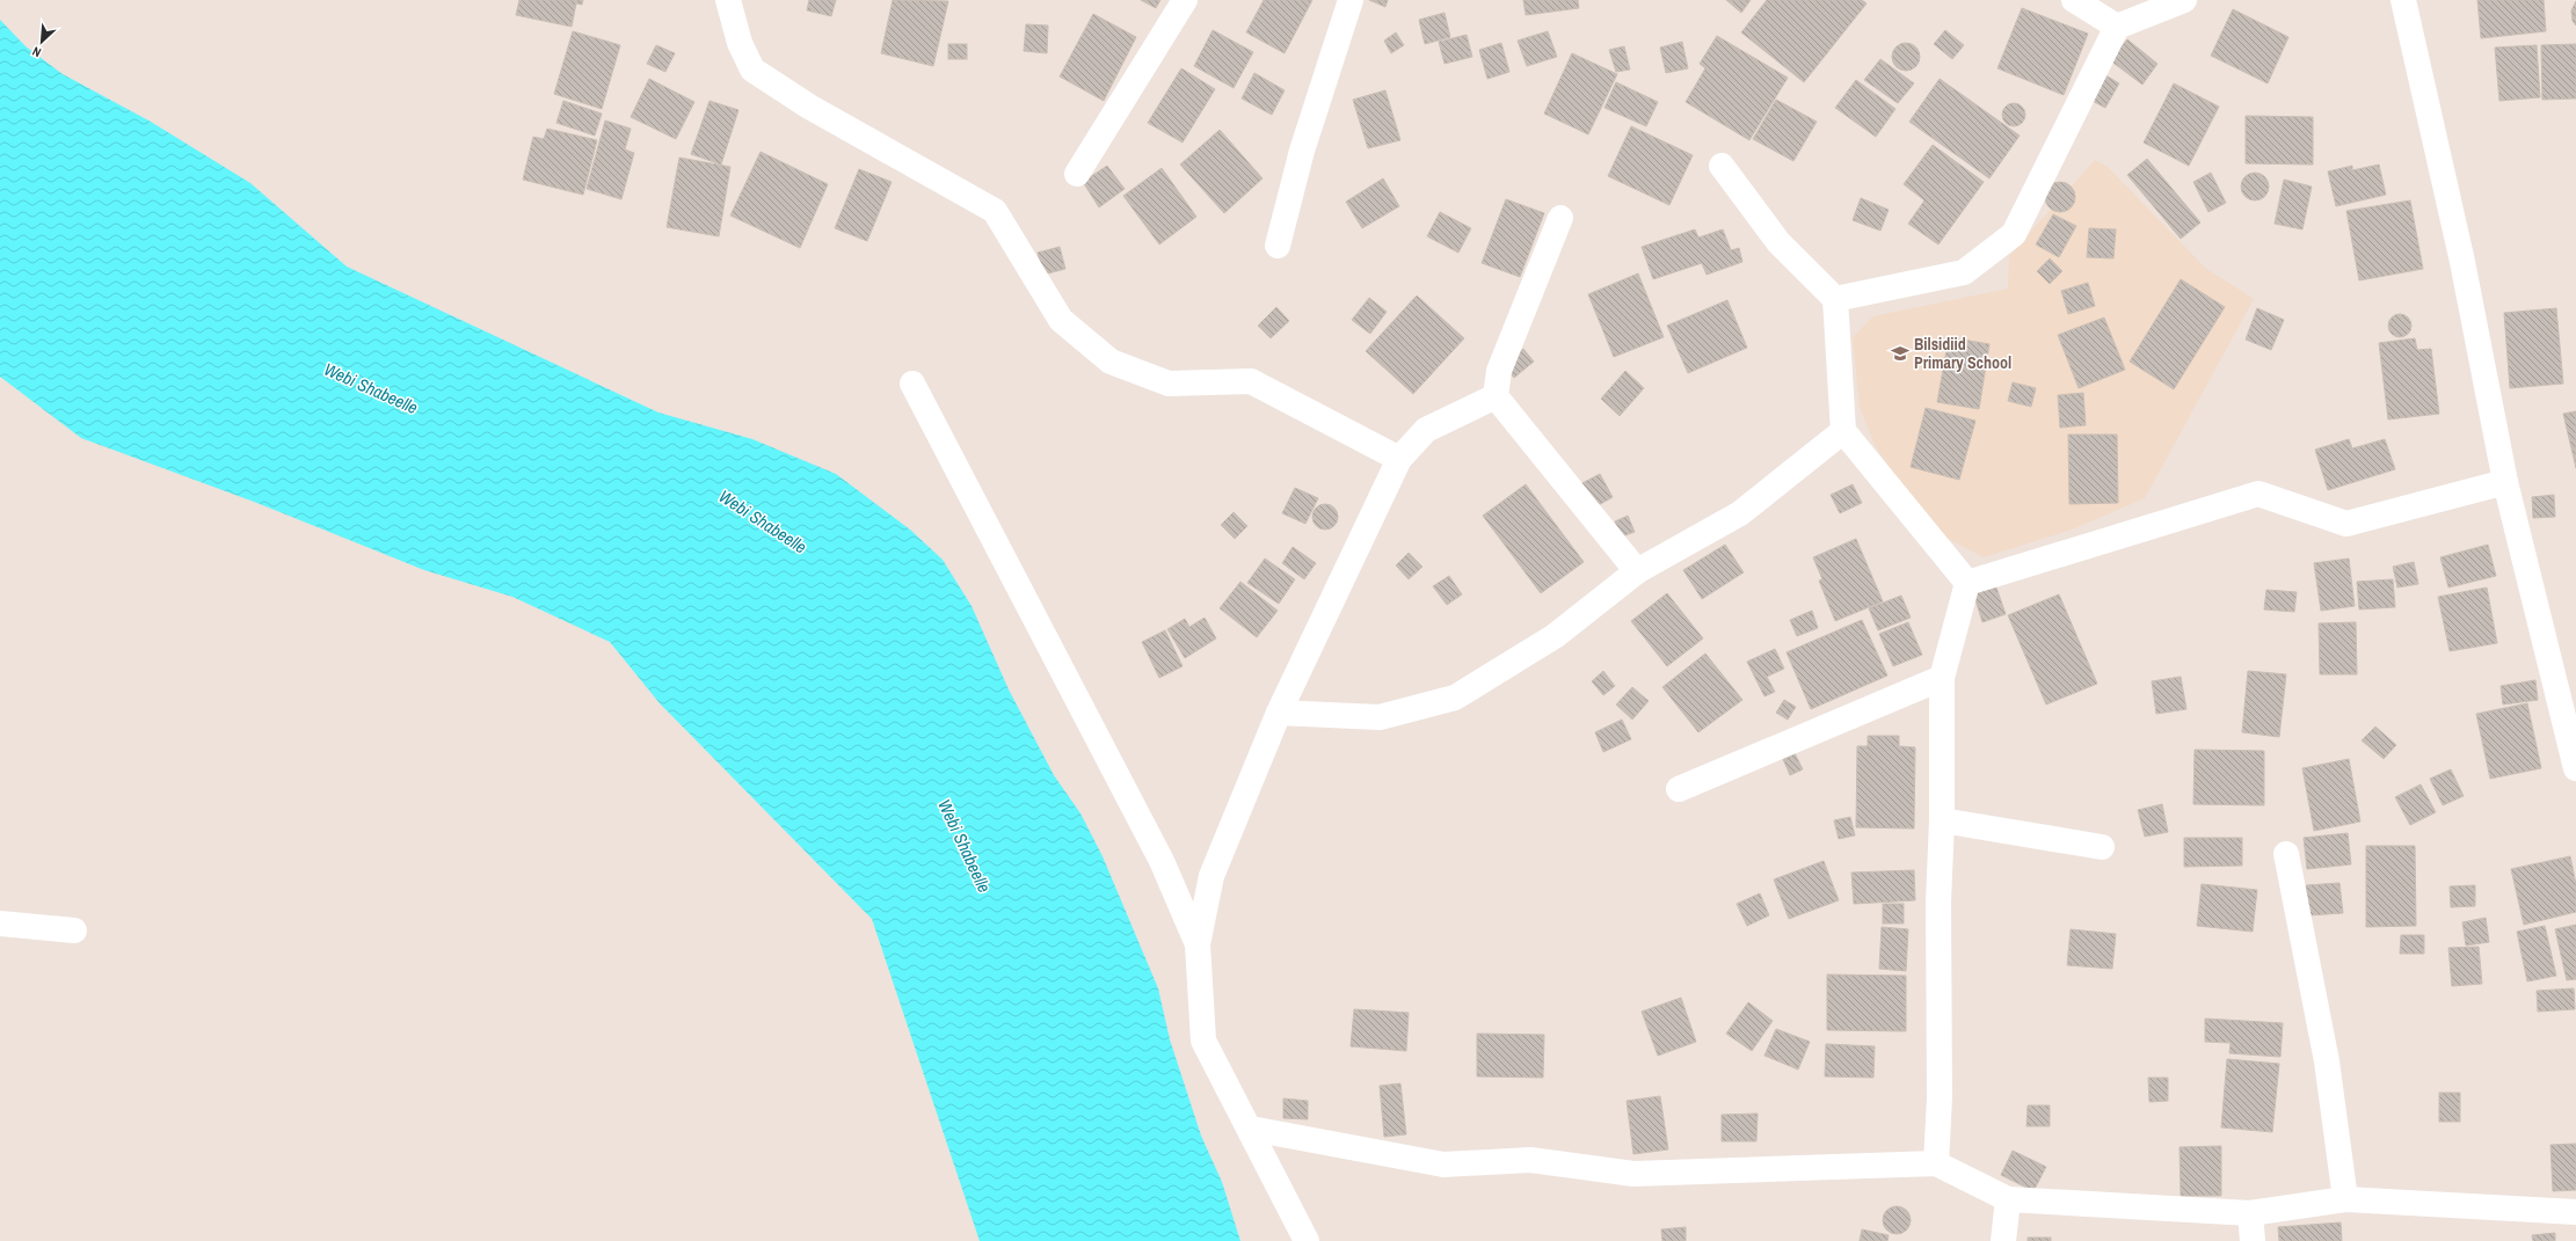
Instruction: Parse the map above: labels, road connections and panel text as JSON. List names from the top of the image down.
{
  "water": ["Webi Shabeelle"],
  "places": {
    "school or university": ["Bilsidiid Primary School"]
  },
  "north": "bottom left"
}
